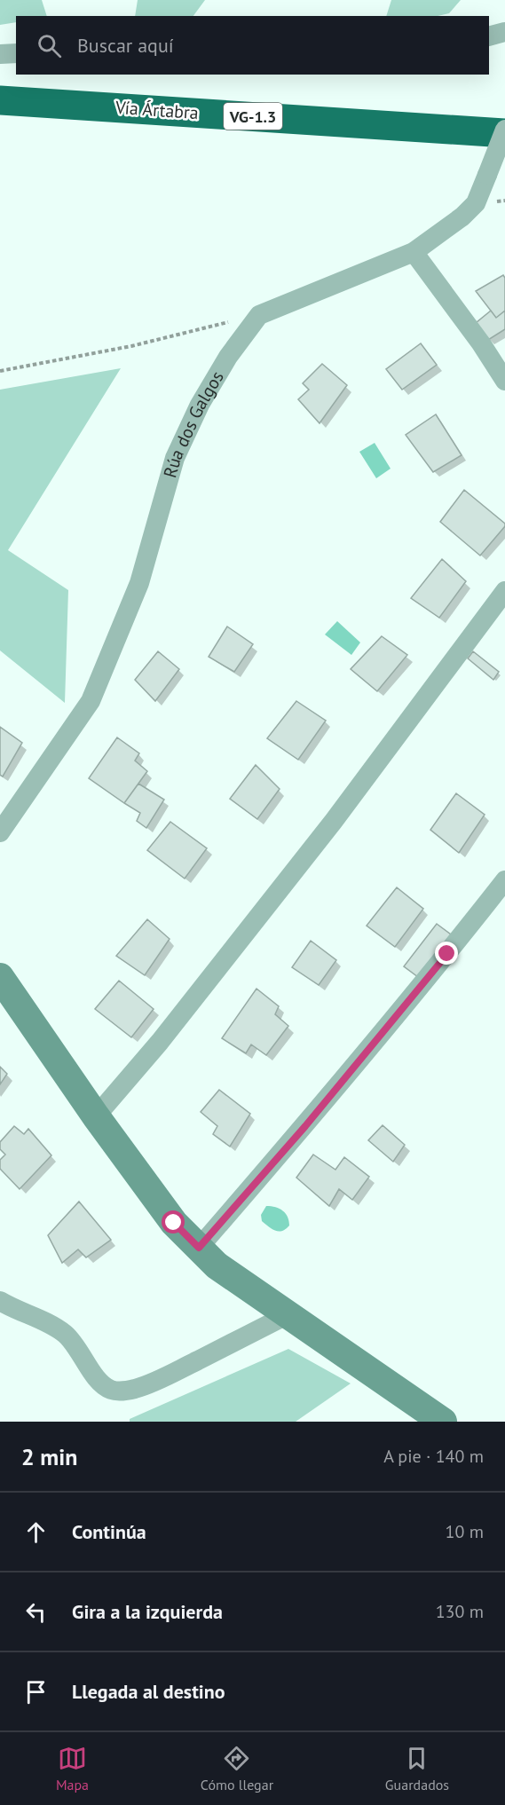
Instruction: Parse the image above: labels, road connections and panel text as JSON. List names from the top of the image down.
{
  "streets": {
    "highway": ["Vía Ártabra", "VG-1.3"],
    "street": ["Rúa dos Galgos"]
  },
  "page": {
    "search": "Buscar aquí",
    "heading": ["2 min", "A pie · 140 m"],
    "list": [
      ["Continúa", "10 m"],
      ["Gira a la izquierda", "130 m"],
      "Llegada al destino"
    ],
    "nav": ["Mapa", "Cómo llegar", "Guardados"]
  }
}
